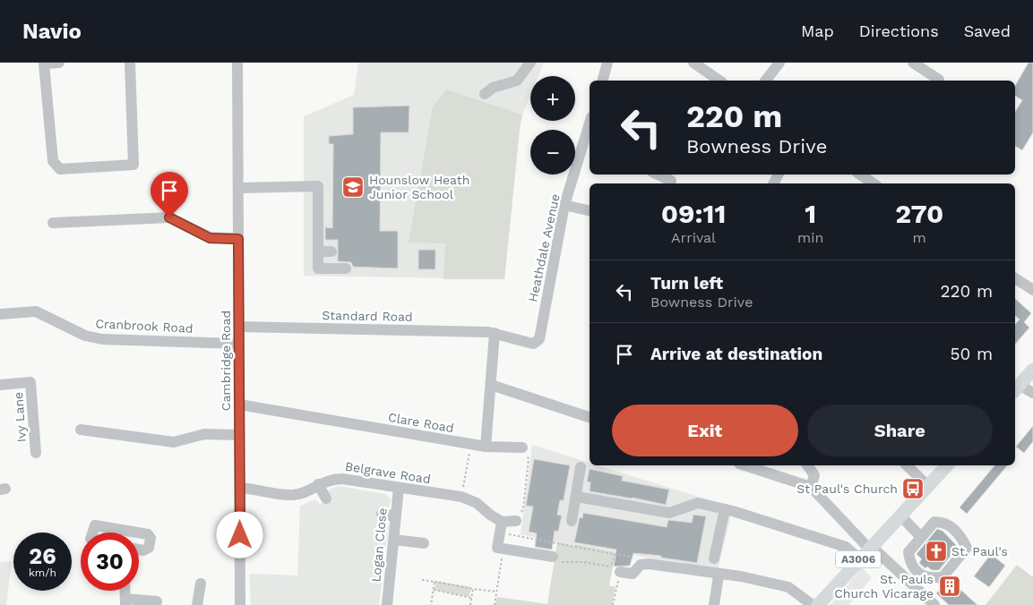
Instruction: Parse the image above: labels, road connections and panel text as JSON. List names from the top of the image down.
{
  "streets": {
    "main road": ["A3006"],
    "street": [
      "Heathdale Avenue",
      "Standard Road",
      "Cranbrook Road",
      "Cambridge Road",
      "Ivy Lane",
      "Clare Road",
      "Belgrave Road",
      "Logan Close"
    ]
  },
  "crossings": [
    ["Heathdale Avenue", "Standard Road"],
    ["Standard Road", "Cambridge Road"],
    ["Cranbrook Road", "Cambridge Road"],
    ["Cambridge Road", "Clare Road"],
    ["Cambridge Road", "Belgrave Road"],
    ["Belgrave Road", "Logan Close"]
  ],
  "places": {
    "school or university": ["Hounslow Heath Junior School"],
    "bus stop": ["St Paul's Church"],
    "church": ["St. Paul's"],
    "building": ["St. Pauls Church Vicarage"]
  },
  "page": {
    "header": "Navio",
    "nav": ["Map", "Directions", "Saved"],
    "map_buttons": ["+", "−"],
    "turn": ["220 m", "Bowness Drive"],
    "eta": [
      "09:11",
      "Arrival",
      "1",
      "min",
      "270",
      "m"
    ],
    "list": [
      {
        "name": "Turn left",
        "note": "Bowness Drive",
        "value": "220 m"
      },
      {
        "name": "Arrive at destination",
        "value": "50 m"
      }
    ],
    "buttons": ["Exit", "Share"],
    "speed": "26 km/h",
    "limit": "30"
  }
}
